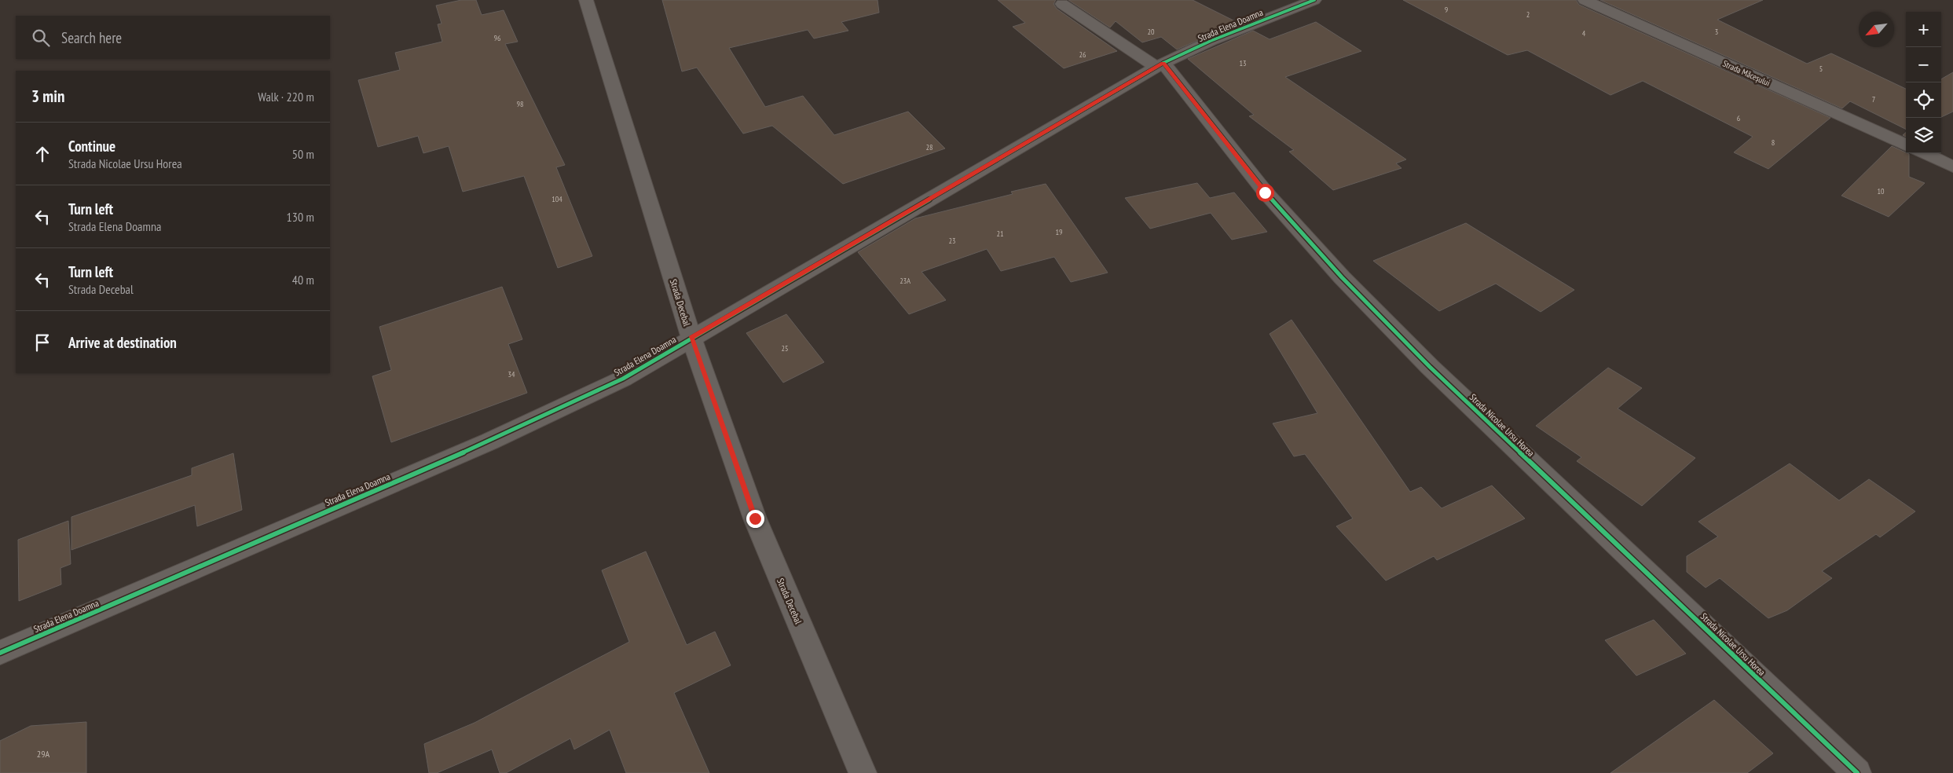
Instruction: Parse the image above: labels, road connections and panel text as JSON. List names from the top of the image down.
{
  "streets": {
    "street": [
      "Strada Elena Doamna",
      "Strada Măceșului",
      "Strada Decebal",
      "Strada Nicolae Ursu Horea"
    ]
  },
  "crossings": [
    ["Strada Elena Doamna", "Strada Decebal"],
    ["Strada Elena Doamna", "Strada Nicolae Ursu Horea"]
  ],
  "house_numbers": [
    "9",
    "2",
    "20",
    "3",
    "4",
    "96",
    "26",
    "13",
    "5",
    "7",
    "98",
    "6",
    "8",
    "28",
    "10",
    "104",
    "19",
    "21",
    "23",
    "23A",
    "25",
    "34",
    "29A"
  ],
  "north": "bottom left",
  "page": {
    "map_buttons": ["+", "−"],
    "search": "Search here",
    "heading": ["3 min", "Walk · 220 m"],
    "list": [
      ["Continue", "Strada Nicolae Ursu Horea", "50 m"],
      ["Turn left", "Strada Elena Doamna", "130 m"],
      ["Turn left", "Strada Decebal", "40 m"],
      "Arrive at destination"
    ]
  }
}
